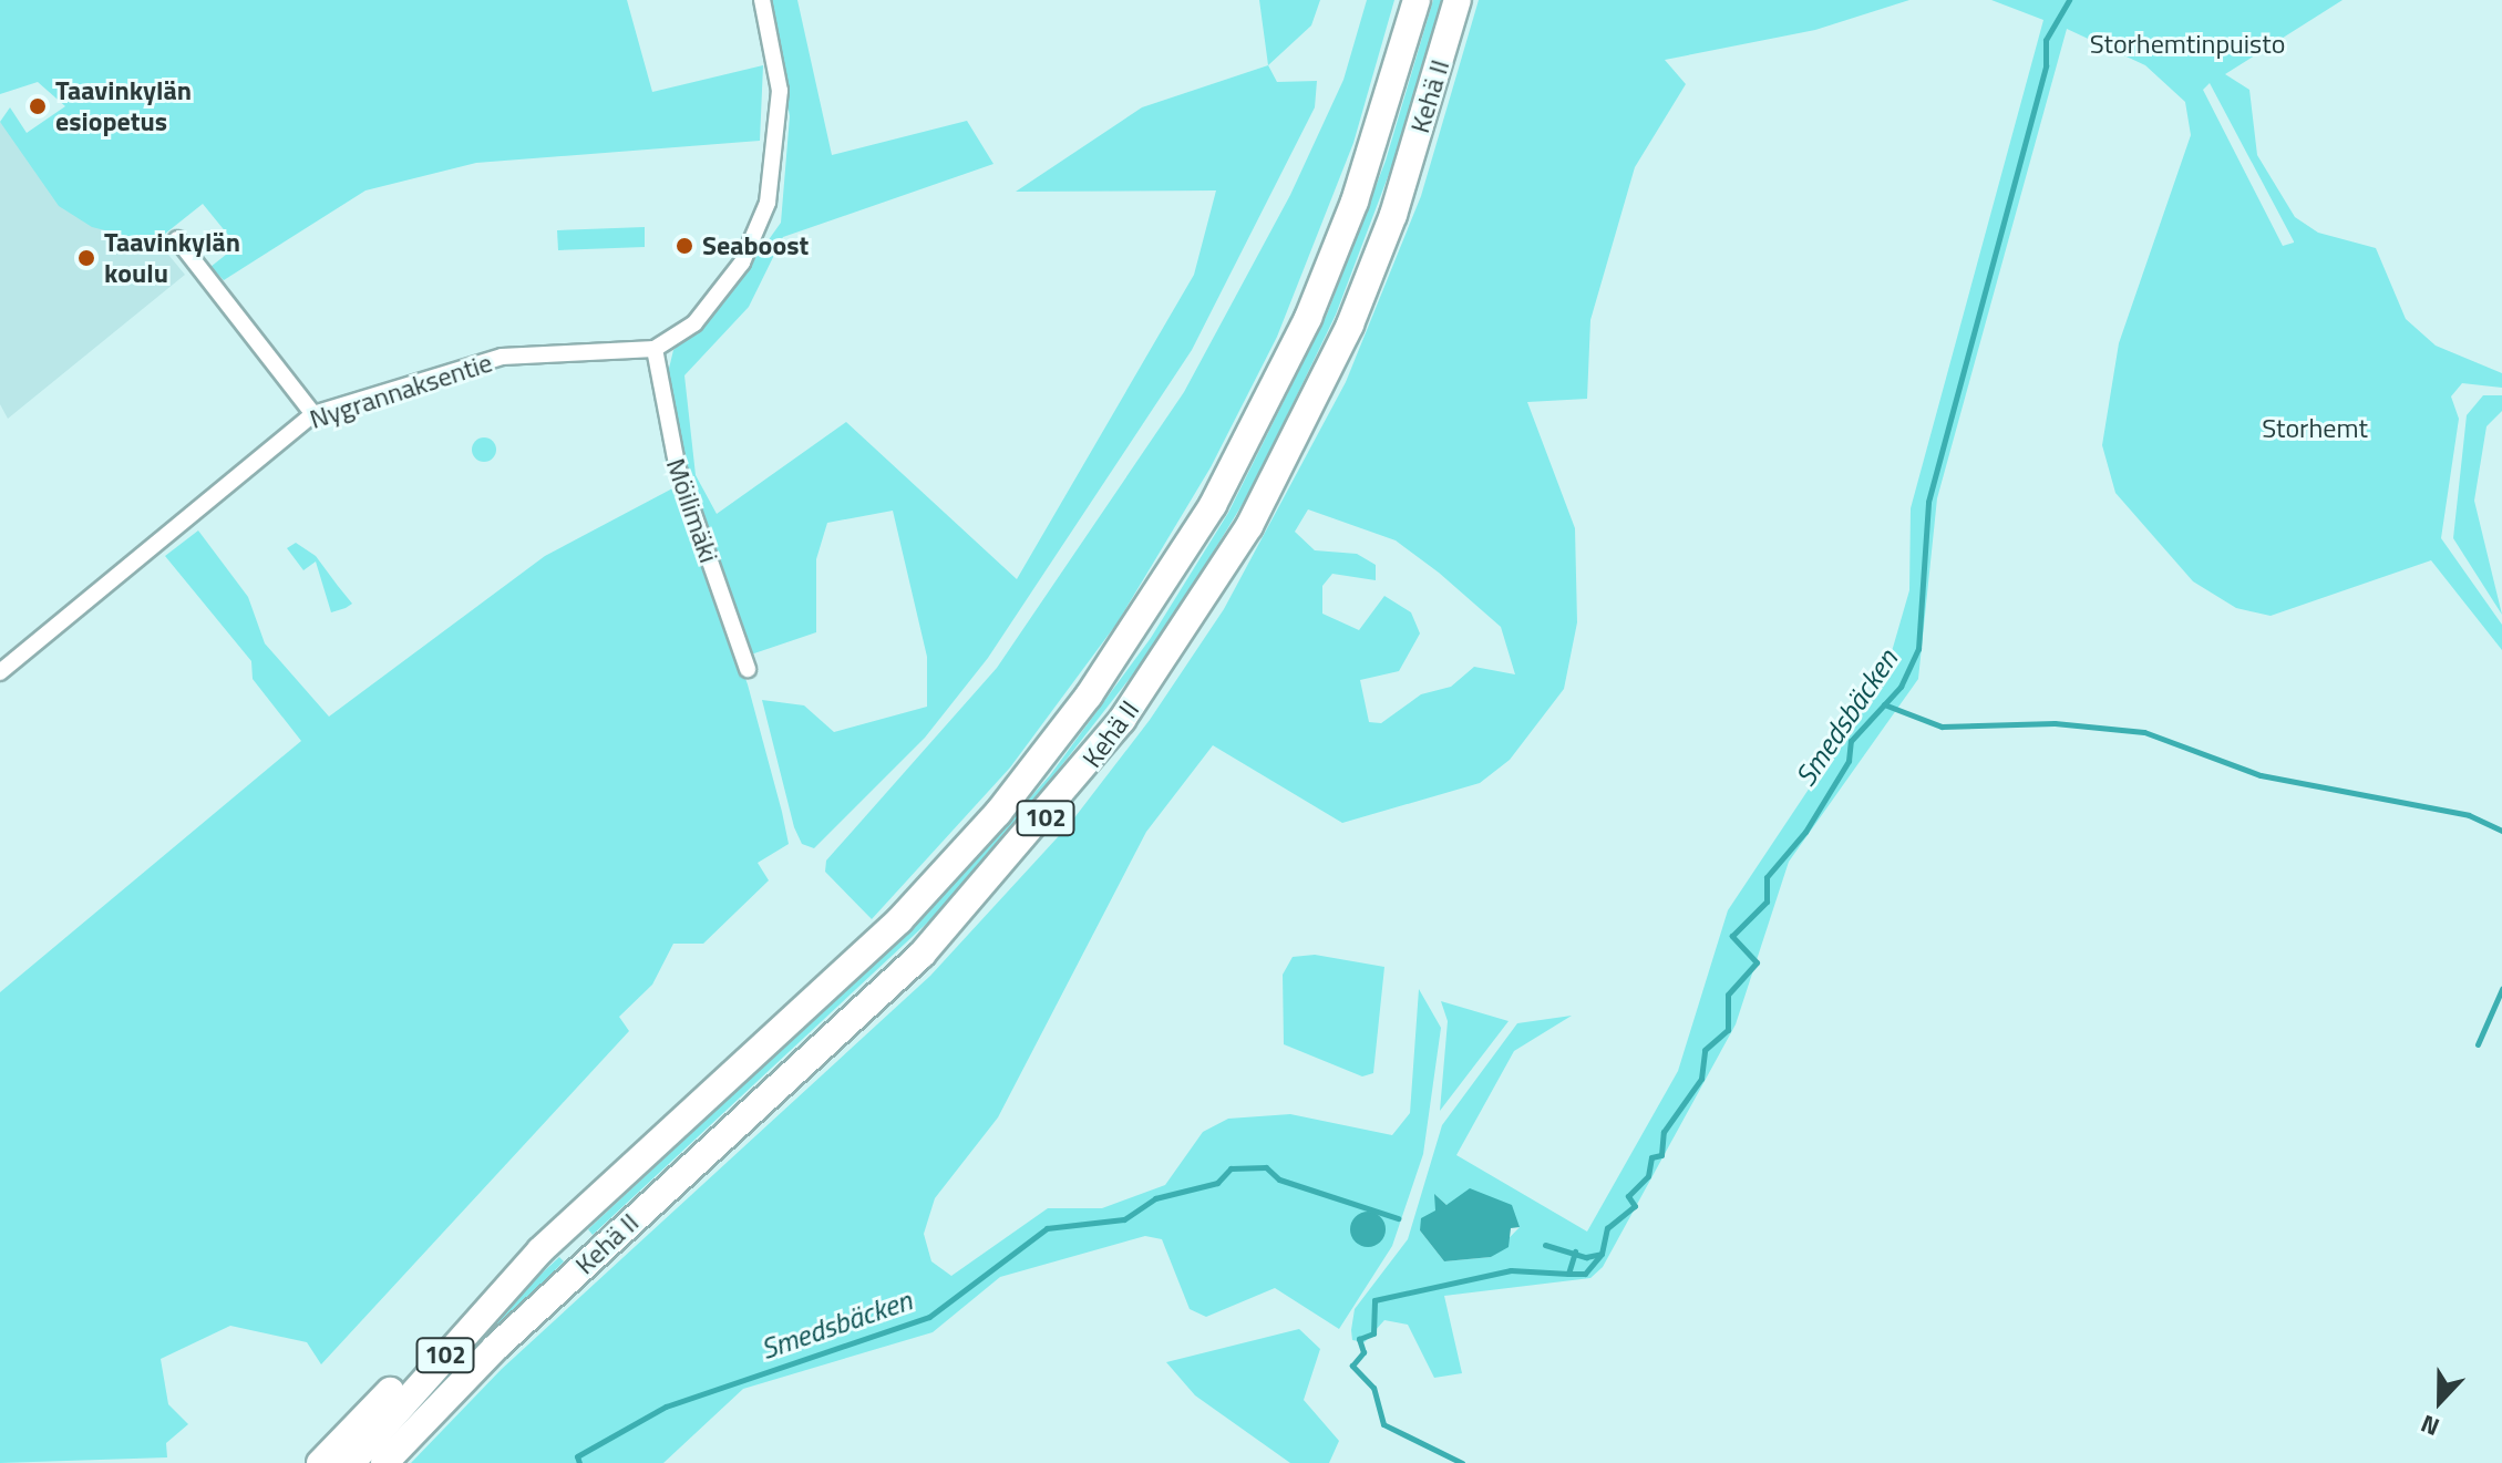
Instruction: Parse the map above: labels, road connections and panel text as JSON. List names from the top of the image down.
{
  "streets": {
    "highway": ["Kehä II", "102"],
    "street": ["Nygrannaksentie", "Möilimäki"]
  },
  "crossings": [
    ["Nygrannaksentie", "Möilimäki"]
  ],
  "water": ["Smedsbäcken"],
  "parks": ["Storhemtinpuisto", "Storhemt"],
  "places": ["Taavinkylän esiopetus", "Seaboost", "Taavinkylän koulu"],
  "north": "bottom"
}
